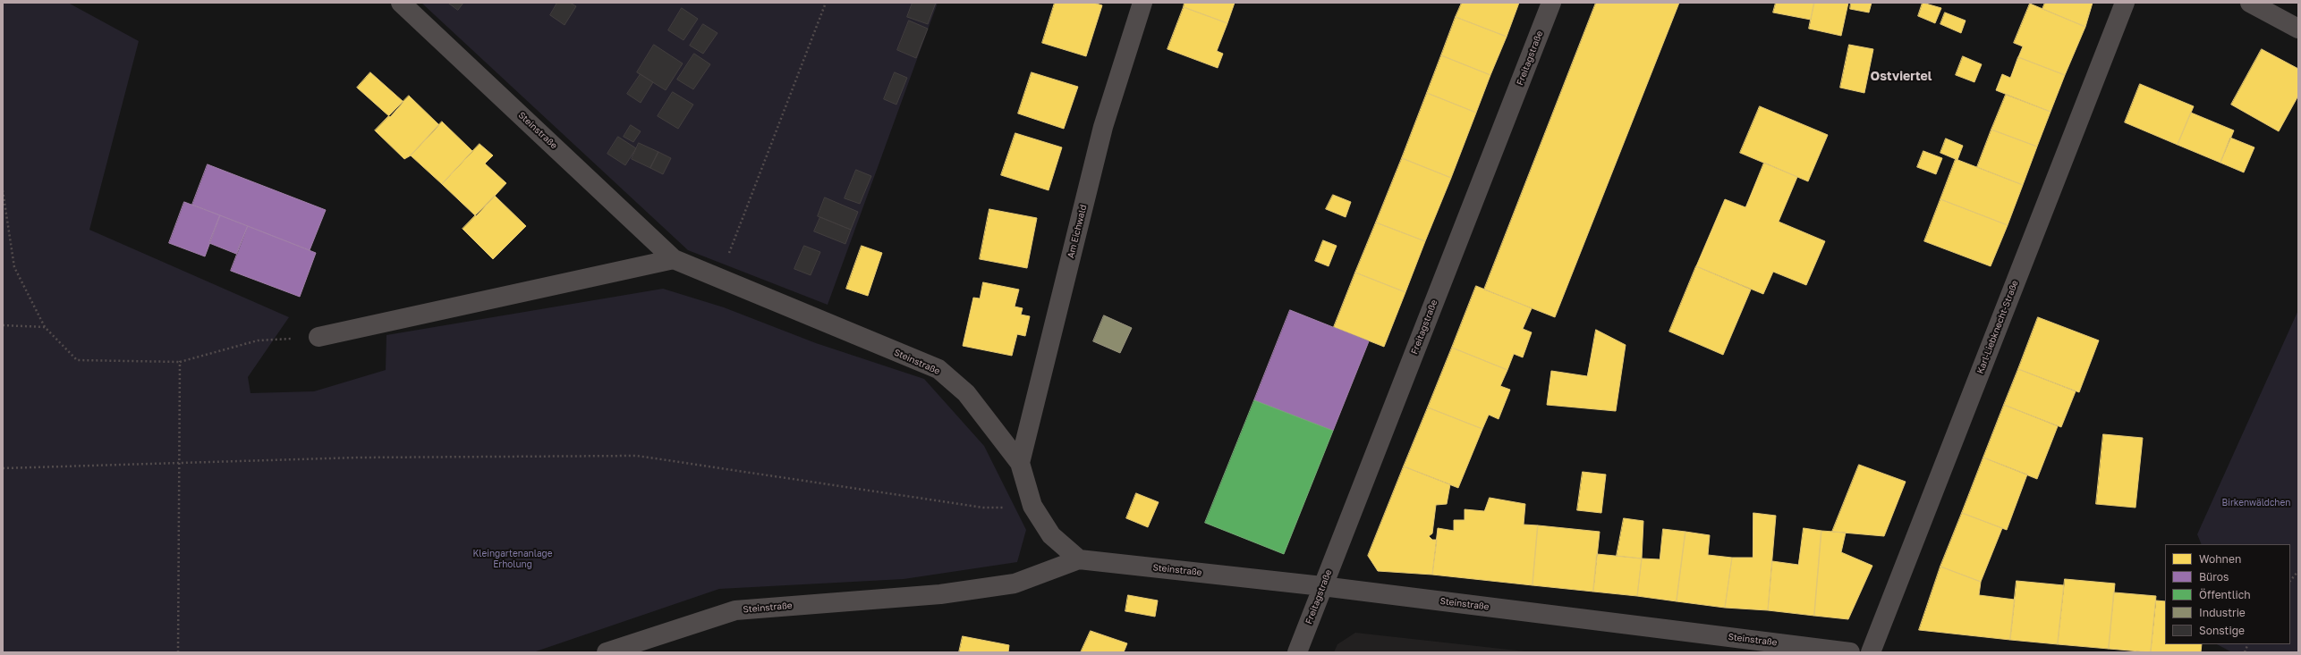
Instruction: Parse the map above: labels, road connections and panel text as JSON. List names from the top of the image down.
{
  "streets": {
    "street": [
      "Freitagstraße",
      "Steinstraße",
      "Am Eichwald",
      "Karl-Liebknecht-Straße"
    ]
  },
  "crossings": [
    ["Freitagstraße", "Steinstraße"],
    ["Steinstraße", "Am Eichwald"]
  ],
  "districts": ["Ostviertel"],
  "parks": ["Birkenwäldchen", "Kleingartenanlage Erholung"],
  "legend": [
    "Wohnen",
    "Büros",
    "Öffentlich",
    "Industrie",
    "Sonstige"
  ]
}
